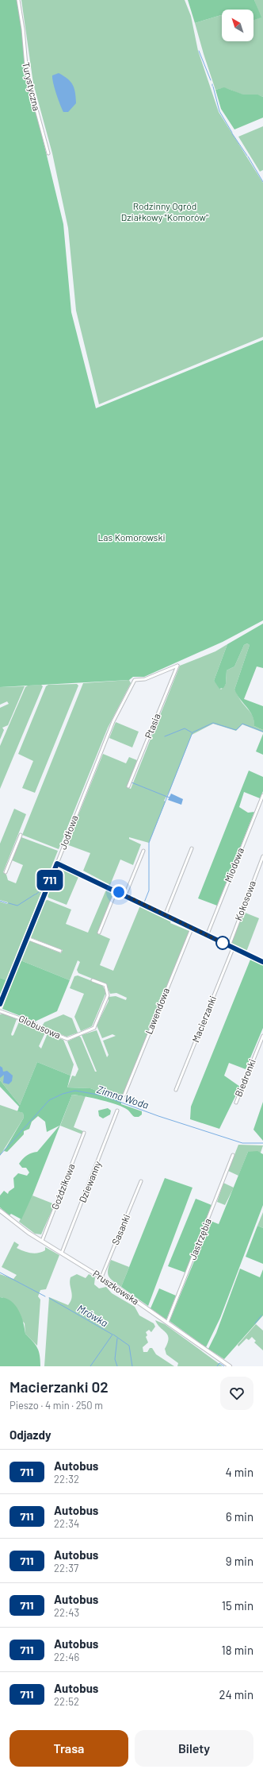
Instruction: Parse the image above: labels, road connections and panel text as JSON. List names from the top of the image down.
{
  "streets": {
    "street": [
      "Turystyczna",
      "Ptasia",
      "Jodłowa",
      "Miodowa",
      "Kokosowa",
      "Lawendowa",
      "Macierzanki",
      "Globusowa",
      "Biedronki",
      "Dziewanny",
      "Goździkowa",
      "Sasanki",
      "Jastrzębia",
      "Pruszkowska"
    ]
  },
  "crossings": [
    ["Ptasia", "Jodłowa"],
    ["Dziewanny", "Pruszkowska"],
    ["Goździkowa", "Pruszkowska"],
    ["Sasanki", "Pruszkowska"],
    ["Jastrzębia", "Pruszkowska"]
  ],
  "water": ["Zimna Woda", "Mrówka"],
  "parks": ["Rodzinny Ogród Działkowy \"Komorów\"", "Las Komorowski"],
  "lines": ["bus line 711"],
  "north": "top left",
  "page": {
    "on_map": "711",
    "heading": [
      ["Macierzanki 02", "Pieszo · 4 min · 250 m"],
      "Odjazdy"
    ],
    "list": [
      {
        "mark": "711",
        "name": "Autobus",
        "note": "22:32",
        "value": "4 min"
      },
      {
        "mark": "711",
        "name": "Autobus",
        "note": "22:34",
        "value": "6 min"
      },
      {
        "mark": "711",
        "name": "Autobus",
        "note": "22:37",
        "value": "9 min"
      },
      {
        "mark": "711",
        "name": "Autobus",
        "note": "22:43",
        "value": "15 min"
      },
      {
        "mark": "711",
        "name": "Autobus",
        "note": "22:46",
        "value": "18 min"
      },
      {
        "mark": "711",
        "name": "Autobus",
        "note": "22:52",
        "value": "24 min"
      }
    ],
    "buttons": ["Trasa", "Bilety"]
  }
}
